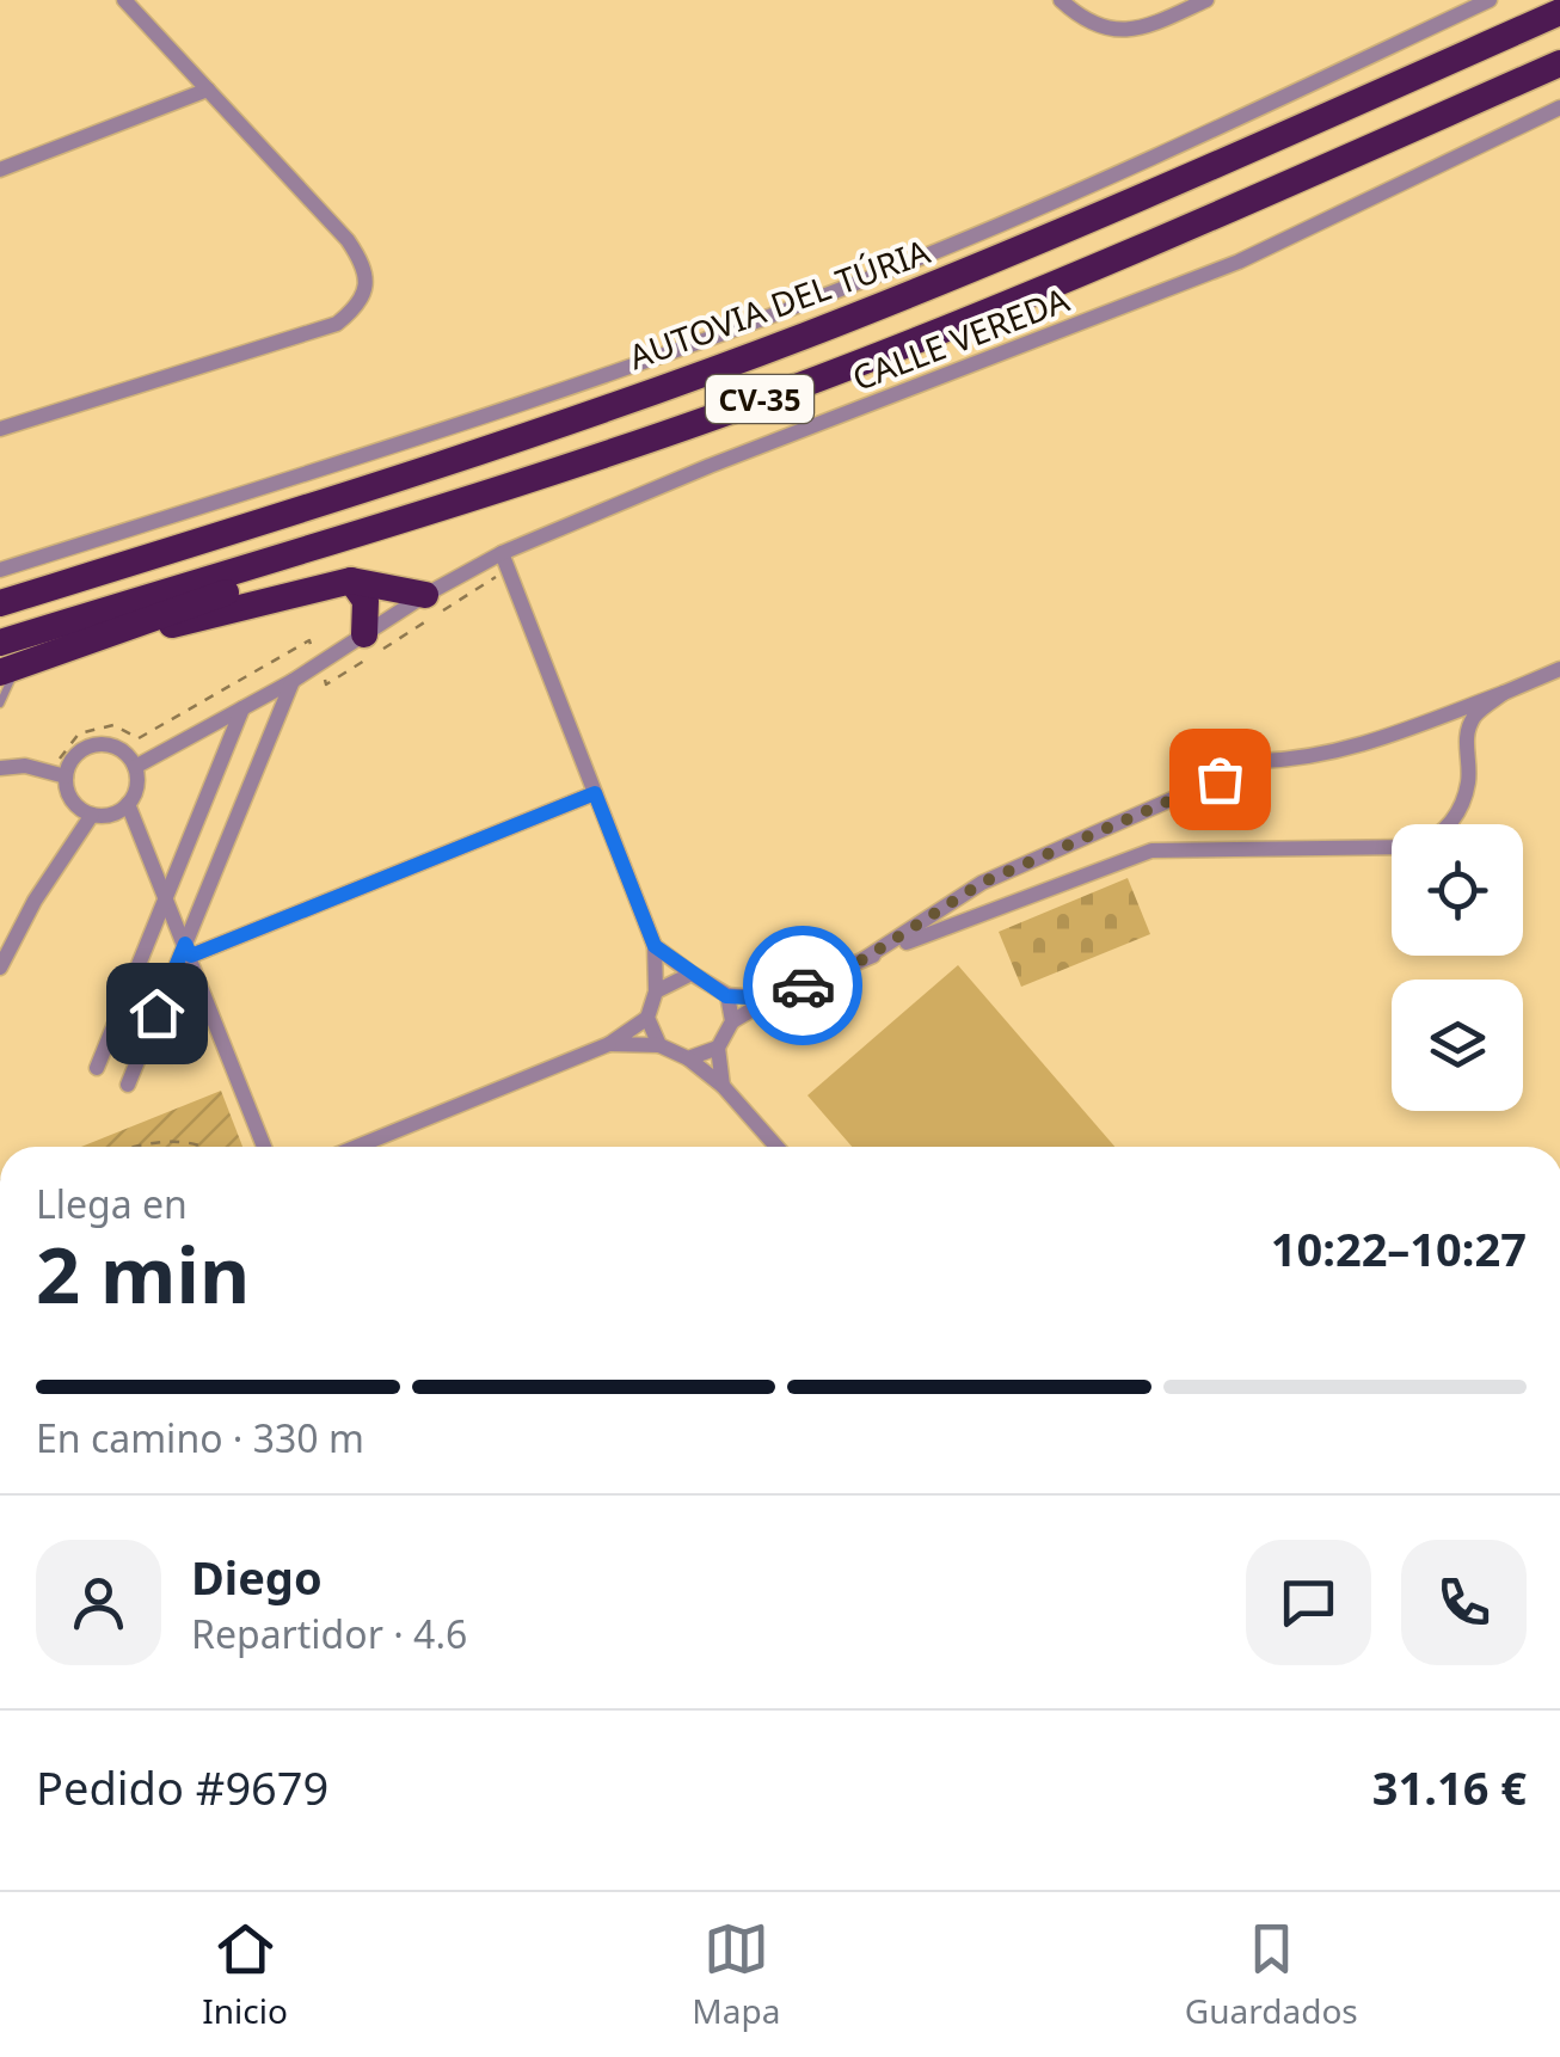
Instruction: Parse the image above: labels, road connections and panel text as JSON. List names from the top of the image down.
{
  "streets": {
    "highway": ["AUTOVIA DEL TÚRIA", "CV-35"],
    "street": ["CALLE VEREDA"]
  },
  "page": {
    "heading": ["2 min", "Llega en", "10:22–10:27"],
    "panel": [
      "Diego",
      "Repartidor · 4.6",
      "Pedido #9679",
      "31.16 €"
    ],
    "bar": "En camino · 330 m",
    "tabs": ["Inicio", "Mapa", "Guardados"]
  }
}
